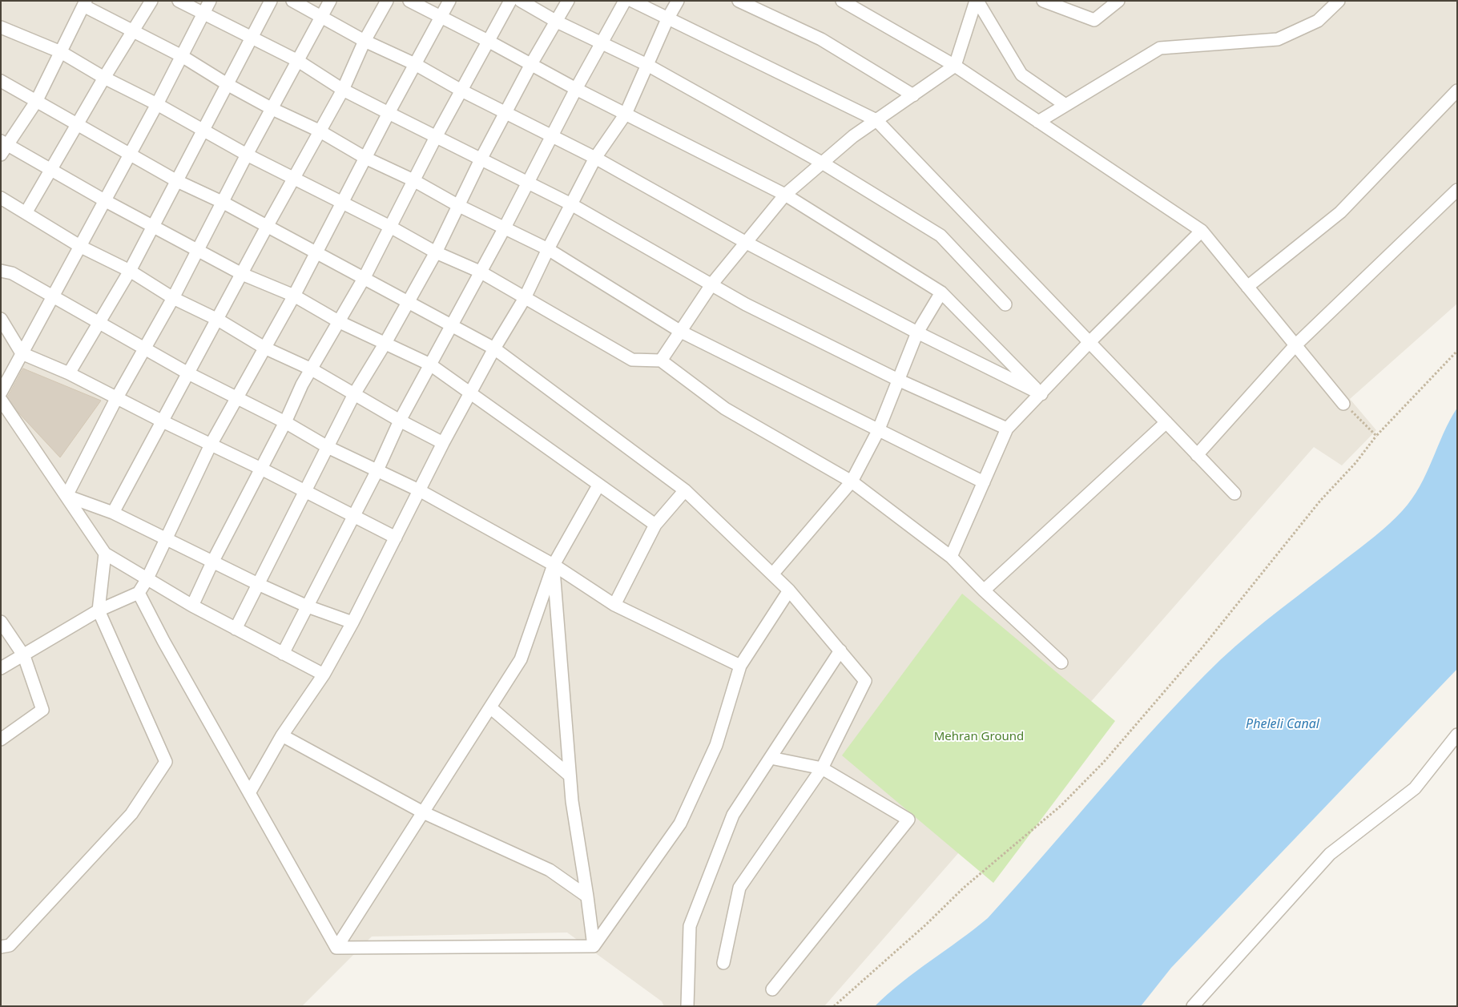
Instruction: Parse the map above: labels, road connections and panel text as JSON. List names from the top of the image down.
{
  "water": ["Pheleli Canal"],
  "parks": ["Mehran Ground"]
}
